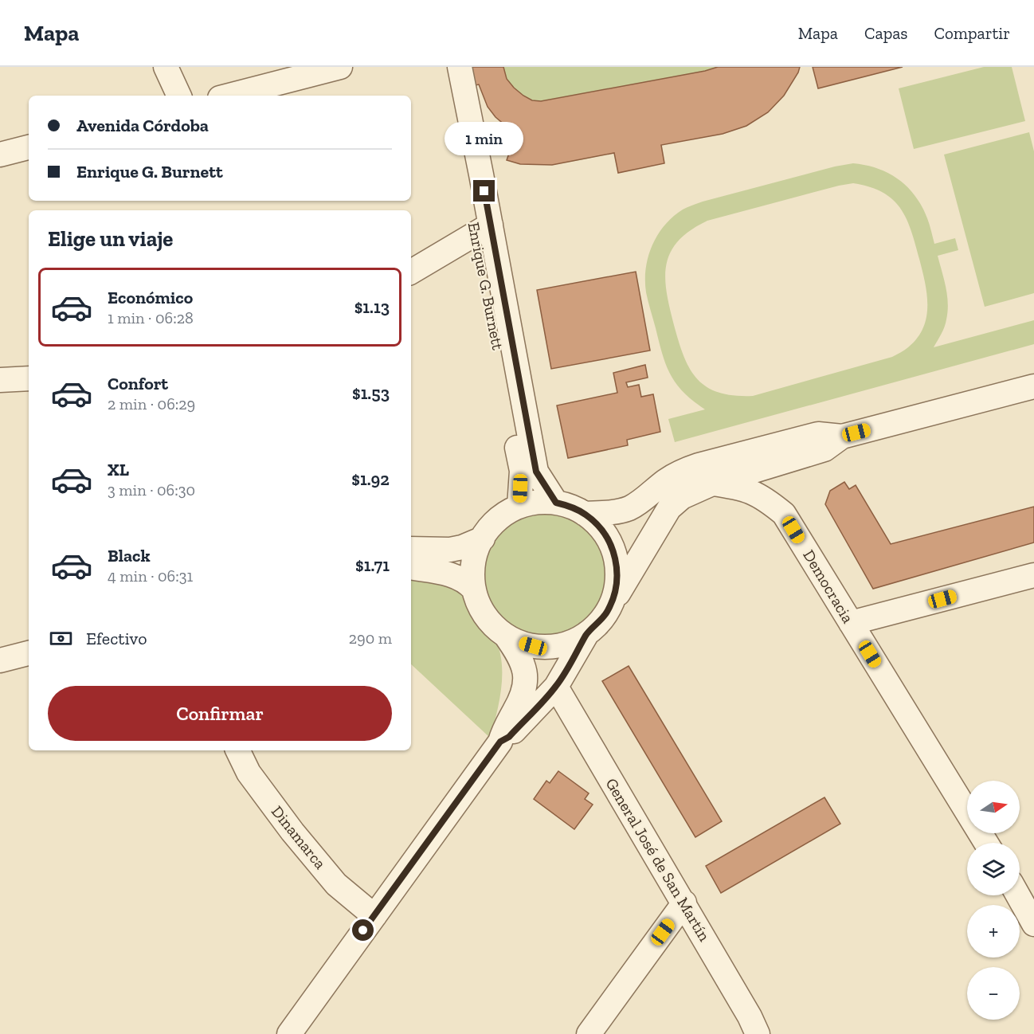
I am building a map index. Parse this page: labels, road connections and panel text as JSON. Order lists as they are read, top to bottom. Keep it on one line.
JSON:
{"streets":{"street":["Enrique G. Burnett","Democracia","Dinamarca","General José de San Martín"]},"north":"right","page":{"header":"Mapa","nav":["Mapa","Capas","Compartir"],"banner":["Avenida Córdoba","Enrique G. Burnett"],"bubble":"1 min","heading":"Elige un viaje","list":[{"name":"Económico","note":"1 min · 06:28","value":"$1.13"},{"name":"Confort","note":"2 min · 06:29","value":"$1.53"},{"name":"XL","note":"3 min · 06:30","value":"$1.92"},{"name":"Black","note":"4 min · 06:31","value":"$1.71"}],"pay":["Efectivo","290 m"],"buttons":"Confirmar","map_buttons":["+","−"]}}
